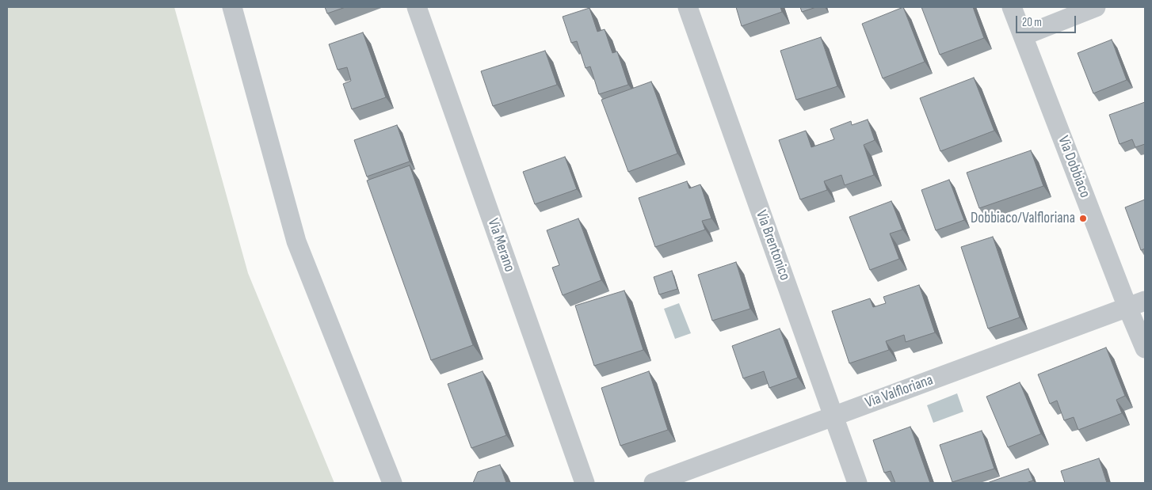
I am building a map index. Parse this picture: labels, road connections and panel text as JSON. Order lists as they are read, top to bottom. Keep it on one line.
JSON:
{"streets":{"street":["Via Dobbiaco","Via Merano","Via Brentonico","Via Valfloriana"]},"crossings":[["Via Dobbiaco","Via Valfloriana"],["Via Brentonico","Via Valfloriana"]],"places":["Dobbiaco/Valfloriana"],"scale_bar":"20 m"}
